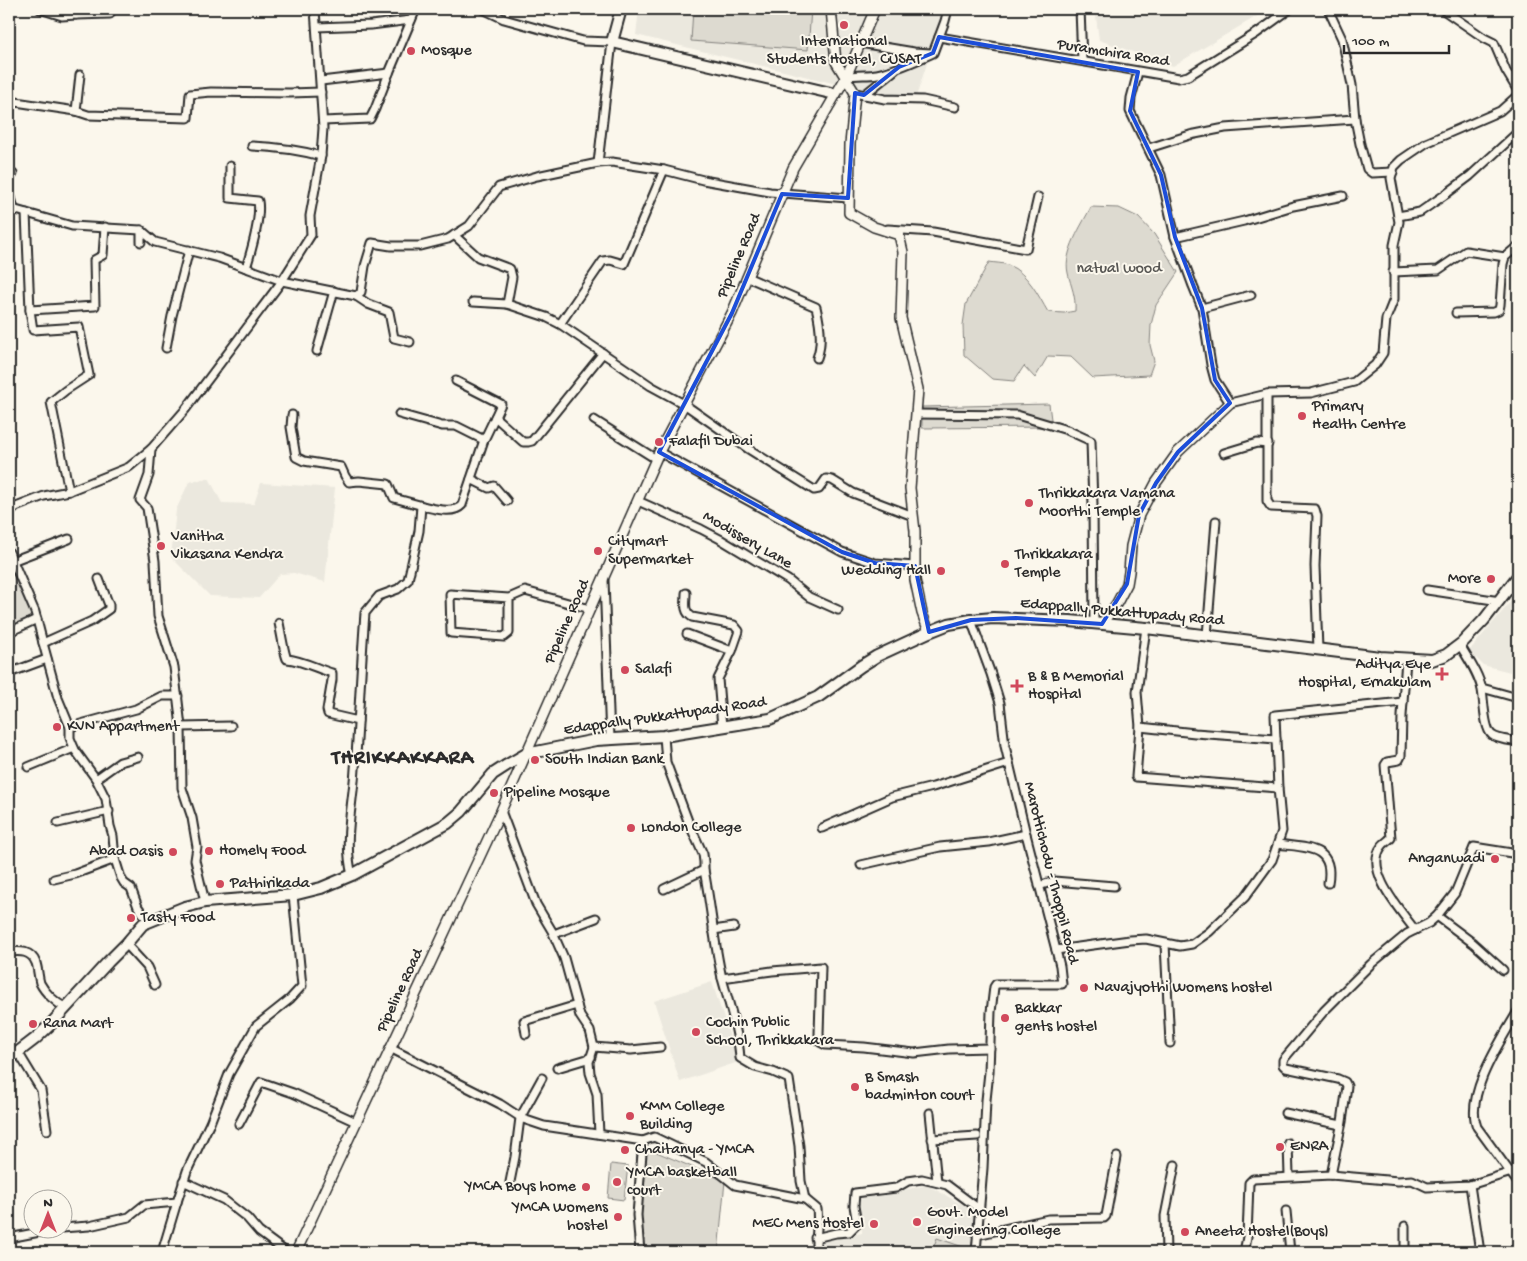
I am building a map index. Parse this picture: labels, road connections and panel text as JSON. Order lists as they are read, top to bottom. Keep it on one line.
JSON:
{"streets":{"main road":["Edappally Pukkattupady Road"],"street":["Puramchira Road","Pipeline Road","Modissery Lane","Marottichodu - Thoppil Road"]},"crossings":[["Pipeline Road","Modissery Lane"],["Pipeline Road","Edappally Pukkattupady Road"],["Edappally Pukkattupady Road","Marottichodu - Thoppil Road"]],"districts":["THRIKKAKKARA"],"parks":["natual wood"],"places":{"other":["International Students Hostel, CUSAT","Mosque","Primary Health Centre","Falafil Dubai","Thrikkakara Vamana Moorthi Temple","Vanitha Vikasana Kendra","Citymart Supermarket","Thrikkakara Temple","Wedding Hall","More","Salafi","KVN Appartment","South Indian Bank","Pipeline Mosque","London College","Homely Food","Abad Oasis","Anganwadi","Pathirikada","Tasty Food","Navajyothi Womens hostel","Bakkar gents hostel","Rana Mart","Cochin Public School, Thrikkakara","B Smash badminton court","KMM College Building","ENRA","Chaitanya - YMCA","YMCA basketball court","YMCA Boys home","YMCA Womens hostel","Govt. Model Engineering College","MEC Mens Hostel","Aneeta Hostel(Boys)"],"health":["Aditya Eye Hospital, Ernakulam","B & B Memorial Hospital"]},"scale_bar":"100 m","north":"top"}
